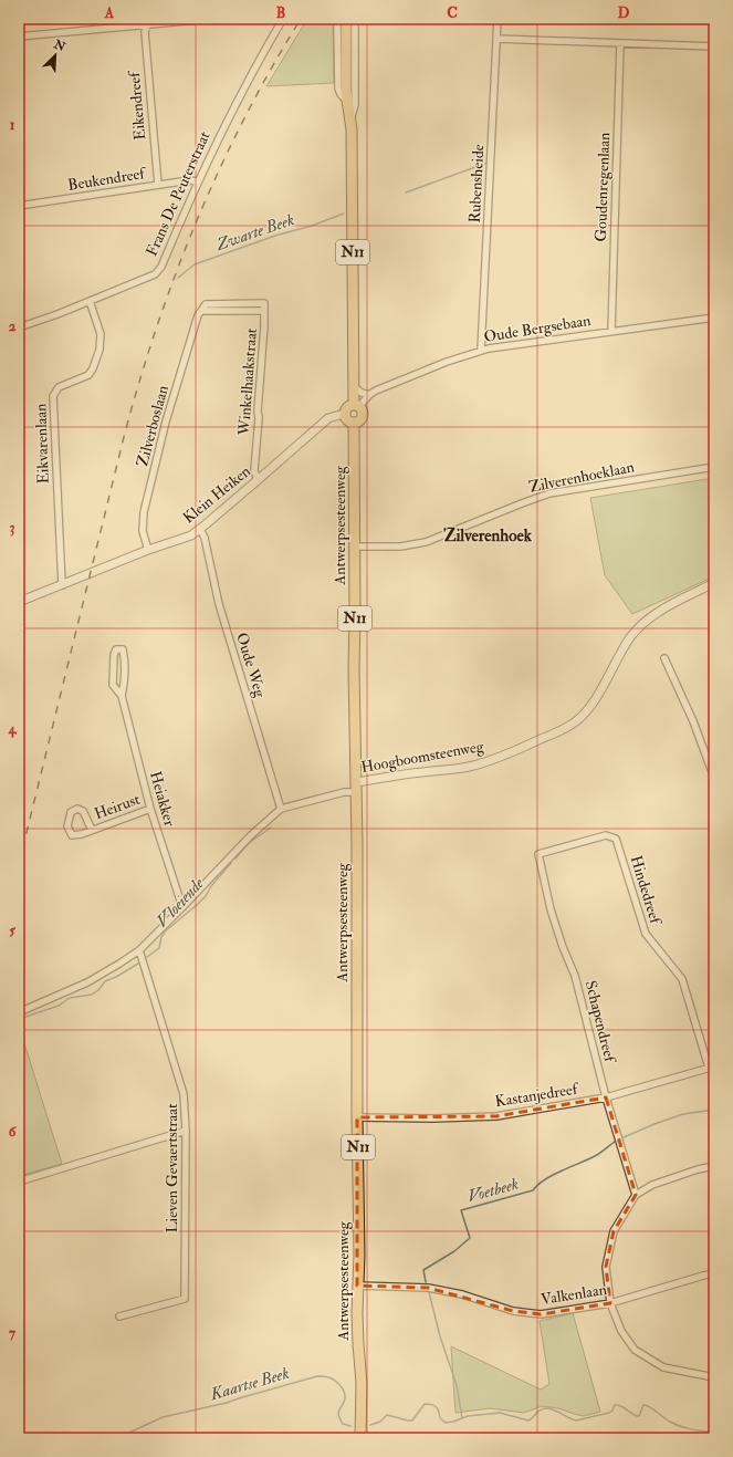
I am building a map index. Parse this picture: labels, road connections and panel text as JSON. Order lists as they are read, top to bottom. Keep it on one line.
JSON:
{"streets":{"main road":["N11","Antwerpsesteenweg"],"street":["Eikendreef","Beukendreef","Rubensheide","Goudenregenlaan","Frans De Peuterstraat","Oude Bergsebaan","Winkelhaakstraat","Zilverboslaan","Eikvarenlaan","Zilverenhoeklaan","Klein Heiken","Oude Weg","Hoogboomsteenweg","Heiakker","Heirust","Hindedreef","Schapendreef","Kastanjedreef","Lieven Gevaertstraat","Valkenlaan"]},"crossings":[["Eikendreef","Beukendreef"],["Beukendreef","Frans De Peuterstraat"],["Rubensheide","Oude Bergsebaan"],["Goudenregenlaan","Oude Bergsebaan"],["Frans De Peuterstraat","Eikvarenlaan"],["N11","Oude Bergsebaan"],["N11","Klein Heiken"],["N11","Antwerpsesteenweg"],["Oude Bergsebaan","Klein Heiken"],["Oude Bergsebaan","Antwerpsesteenweg"],["Winkelhaakstraat","Zilverboslaan"],["Winkelhaakstraat","Klein Heiken"],["Zilverboslaan","Klein Heiken"],["Eikvarenlaan","Klein Heiken"],["Zilverenhoeklaan","Antwerpsesteenweg"],["Klein Heiken","Antwerpsesteenweg"],["Klein Heiken","Oude Weg"],["Antwerpsesteenweg","Hoogboomsteenweg"],["Antwerpsesteenweg","Kastanjedreef"],["Antwerpsesteenweg","Valkenlaan"],["Heiakker","Heirust"],["Hindedreef","Schapendreef"],["Hindedreef","Kastanjedreef"],["Schapendreef","Kastanjedreef"]],"districts":["Zilverenhoek"],"water":["Zwarte Beek","Vloeiende","Voetbeek","Kaartse Beek"],"north":"top right","grid":{"columns":["A","B","C","D"],"rows":["1","2","3","4","5","6","7"]}}
